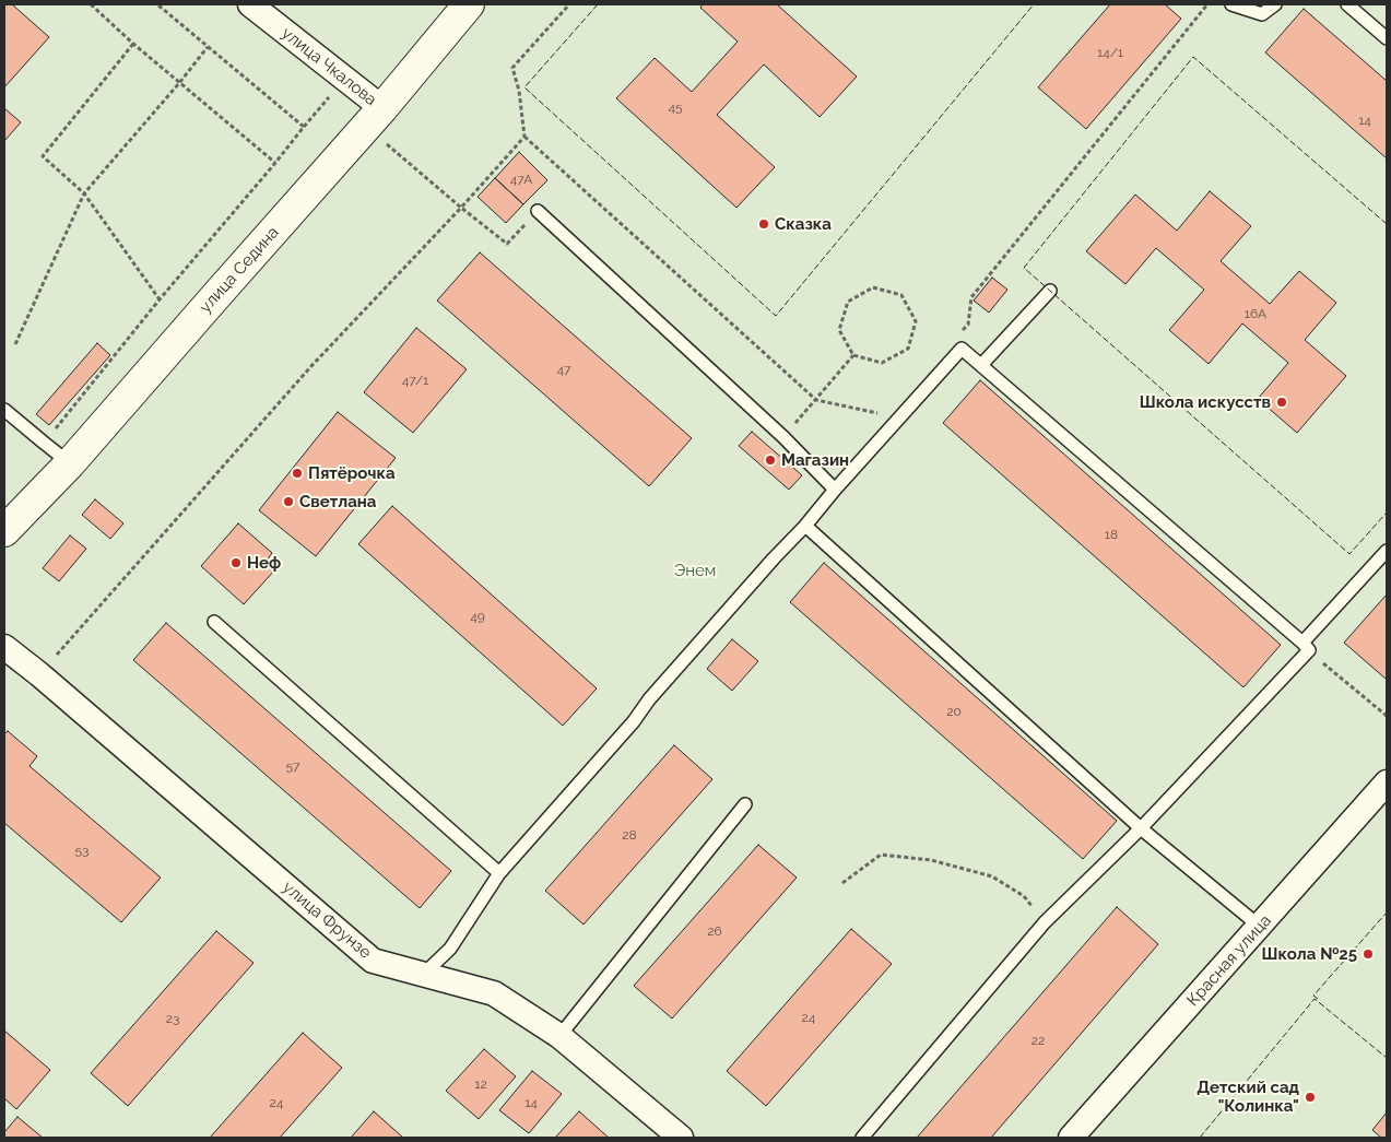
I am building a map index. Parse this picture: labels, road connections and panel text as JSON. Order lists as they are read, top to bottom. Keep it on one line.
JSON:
{"streets":{"street":["улица Чкалова","улица Седина","улица Фрунзе","Красная улица"]},"crossings":[["улица Чкалова","улица Седина"]],"parks":["Энем"],"places":["Сказка","Школа искусств","Магазин","Пятёрочка","Светлана","Неф","Школа №25","Детский сад \"Колинка\""],"house_numbers":["14/1","45","14","47А","16А","47","47/1","18","49","20","57","28","53","26","24","23","22","12","24","14"]}
